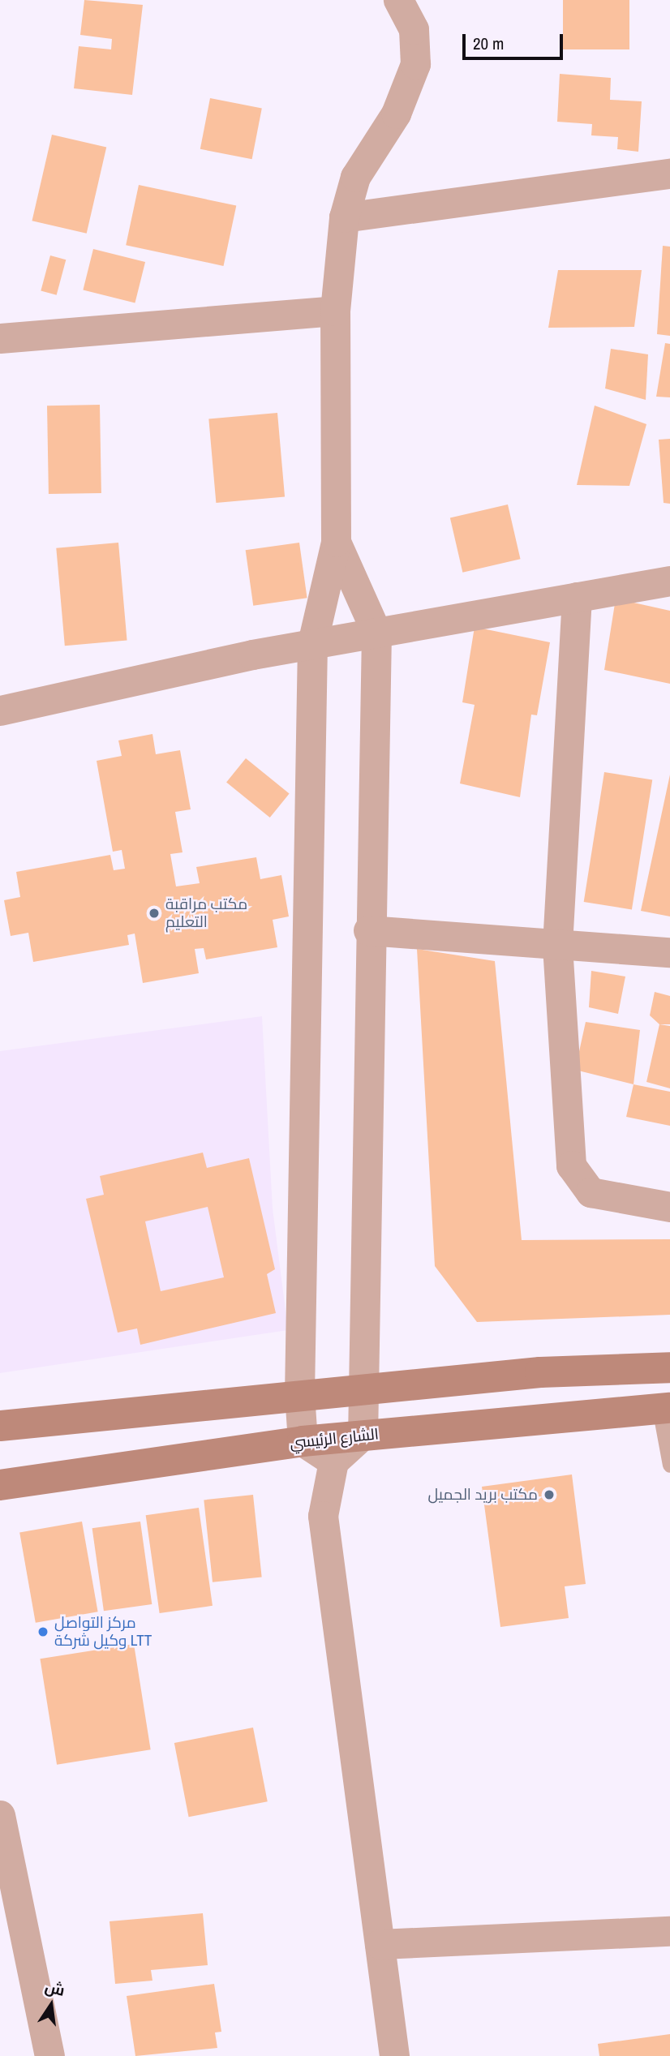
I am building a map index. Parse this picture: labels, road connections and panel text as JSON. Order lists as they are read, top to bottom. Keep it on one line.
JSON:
{"streets":{"street":["الشارع الرئيسي"]},"places":["مكتب مراقبة التعليم","مكتب بريد الجميل","مركز التواصل وكيل شركة LTT"],"scale_bar":"20 m","north":"top"}
